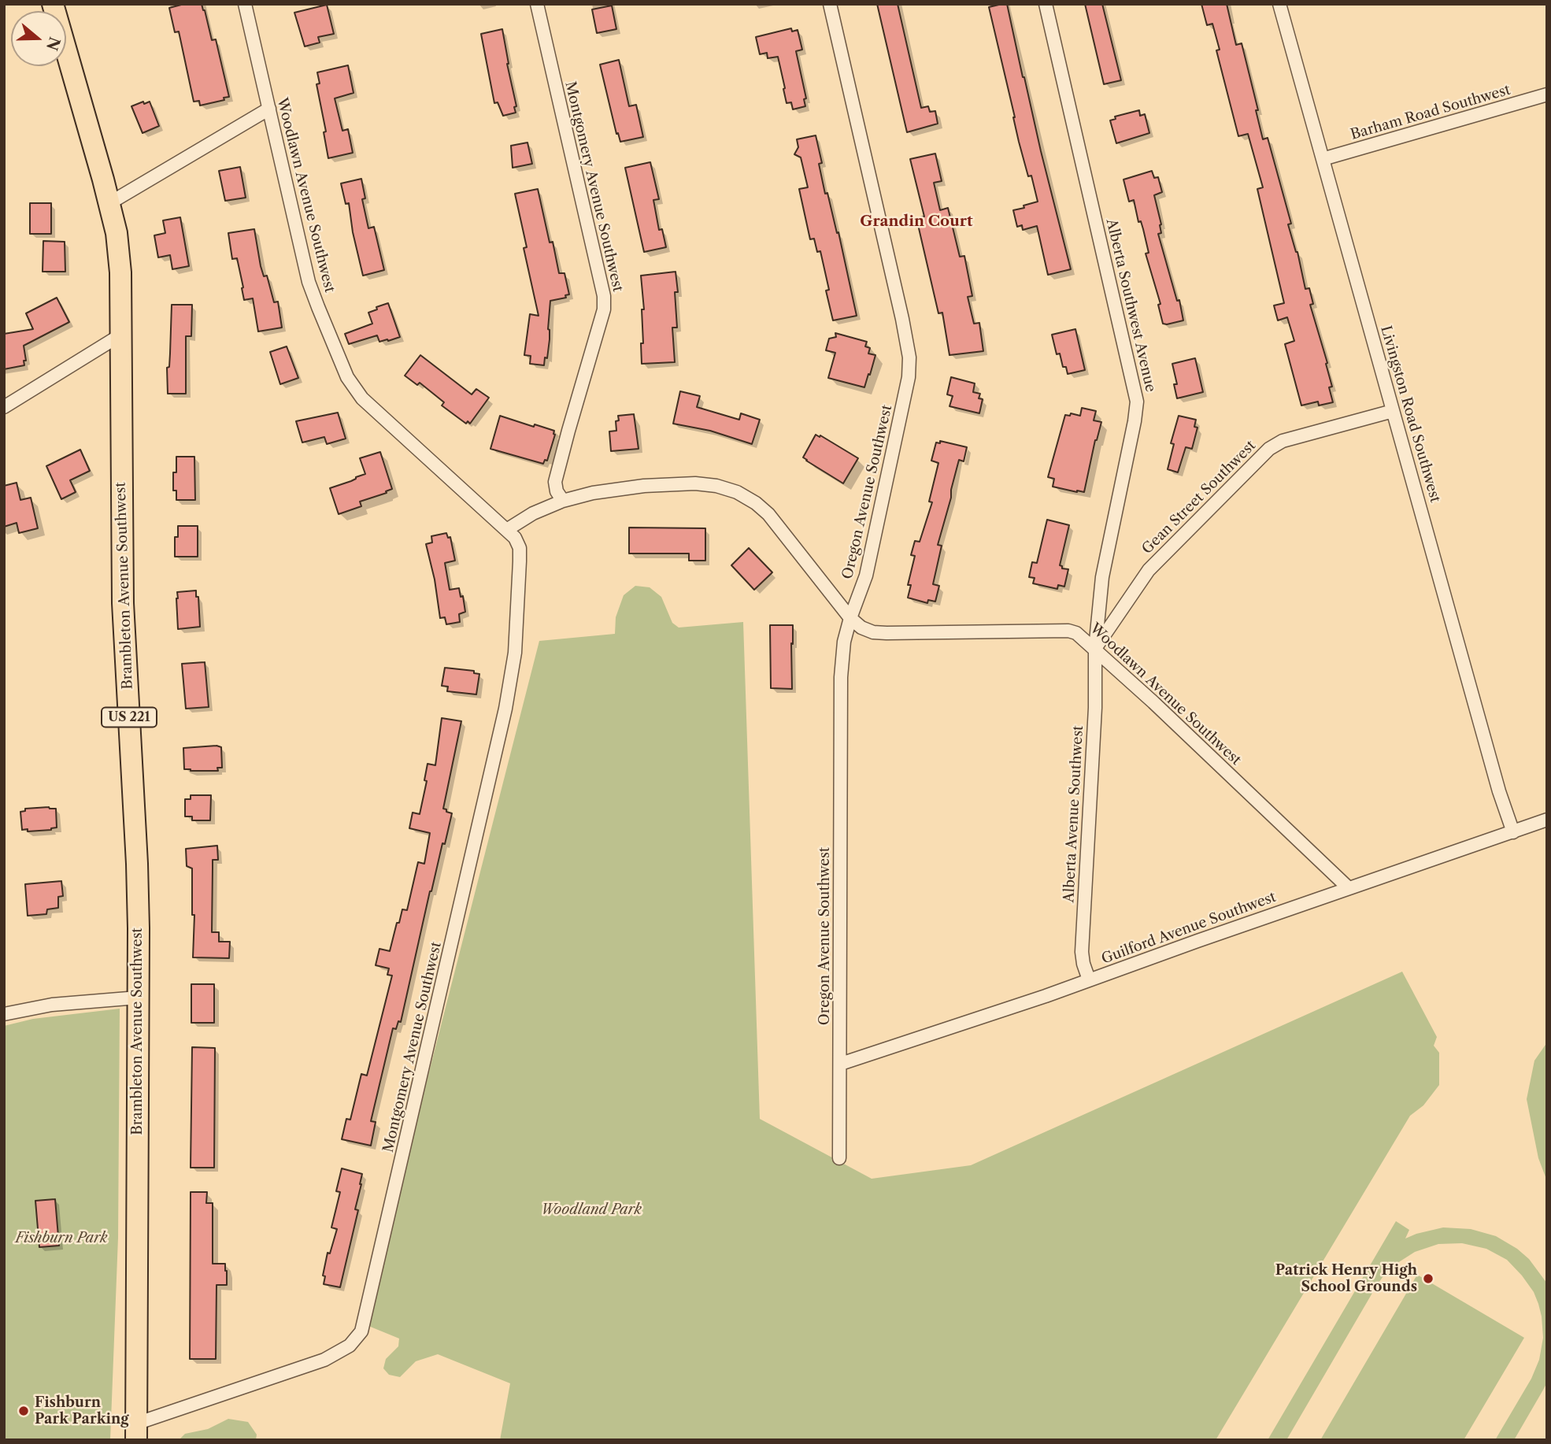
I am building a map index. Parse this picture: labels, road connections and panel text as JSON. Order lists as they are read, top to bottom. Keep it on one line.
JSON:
{"streets":{"main road":["Brambleton Avenue Southwest","US 221"],"street":["Barham Road Southwest","Montgomery Avenue Southwest","Woodlawn Avenue Southwest","Alberta Southwest Avenue","Livingston Road Southwest","Oregon Avenue Southwest","Gean Street Southwest","Alberta Avenue Southwest","Guilford Avenue Southwest"]},"crossings":[["Barham Road Southwest","Livingston Road Southwest"],["Montgomery Avenue Southwest","Woodlawn Avenue Southwest"],["Montgomery Avenue Southwest","Brambleton Avenue Southwest"],["Woodlawn Avenue Southwest","Alberta Southwest Avenue"],["Woodlawn Avenue Southwest","Oregon Avenue Southwest"],["Woodlawn Avenue Southwest","Gean Street Southwest"],["Woodlawn Avenue Southwest","Alberta Avenue Southwest"],["Woodlawn Avenue Southwest","Guilford Avenue Southwest"],["Alberta Southwest Avenue","Gean Street Southwest"],["Alberta Southwest Avenue","Alberta Avenue Southwest"],["Livingston Road Southwest","Gean Street Southwest"],["Livingston Road Southwest","Guilford Avenue Southwest"],["Oregon Avenue Southwest","Guilford Avenue Southwest"],["Gean Street Southwest","Alberta Avenue Southwest"],["Alberta Avenue Southwest","Guilford Avenue Southwest"]],"districts":["Grandin Court"],"parks":["Woodland Park","Fishburn Park"],"places":["Patrick Henry High School Grounds","Fishburn Park Parking"],"north":"right"}
